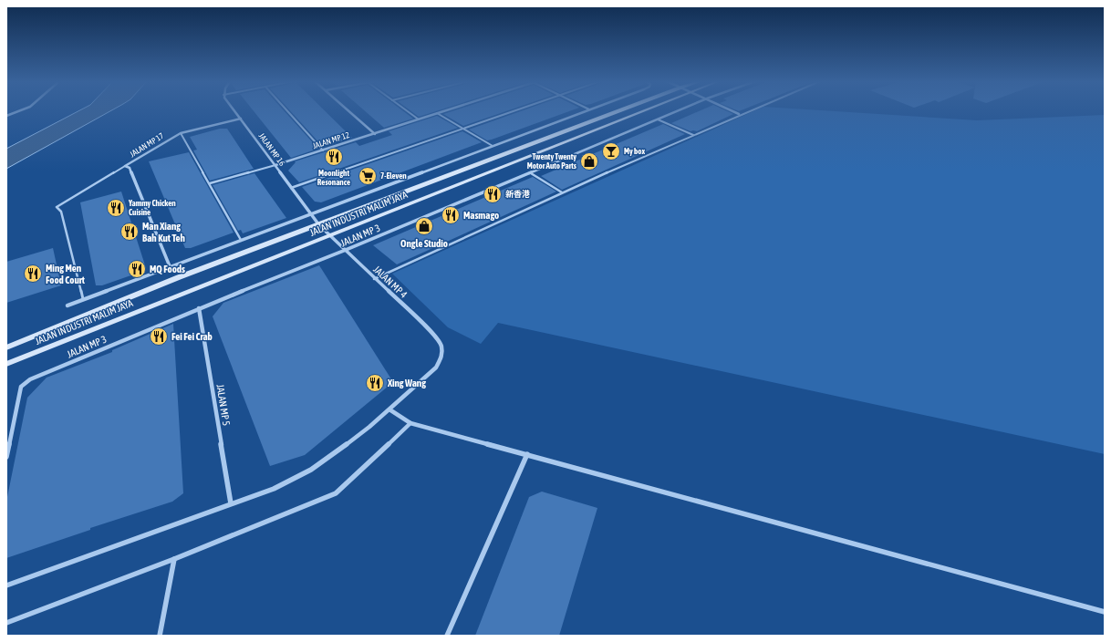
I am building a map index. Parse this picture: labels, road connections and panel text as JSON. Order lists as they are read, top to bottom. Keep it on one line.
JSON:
{"streets":{"main road":["JALAN INDUSTRI MALIM JAYA"],"street":["JALAN MP 12","JALAN MP 17","JALAN MP 16","JALAN MP 3","JALAN MP 4","JALAN MP 5"]},"crossings":[["JALAN MP 12","JALAN MP 16"],["JALAN MP 17","JALAN MP 16"],["JALAN MP 16","JALAN INDUSTRI MALIM JAYA"],["JALAN MP 16","JALAN MP 4"],["JALAN INDUSTRI MALIM JAYA","JALAN MP 4"],["JALAN MP 3","JALAN MP 4"],["JALAN MP 3","JALAN MP 5"]],"places":{"bar":["My box"],"restaurant":["Moonlight Resonance","新香港","Yammy Chicken Cuisine","Masmago","Man Xiang Bah Kut Teh","MQ Foods","Ming Men Food Court","Fei Fei Crab","Xing Wang"],"shop":["Twenty Twenty Motor Auto Parts","Ongle Studio"],"supermarket":["7-Eleven"]}}
